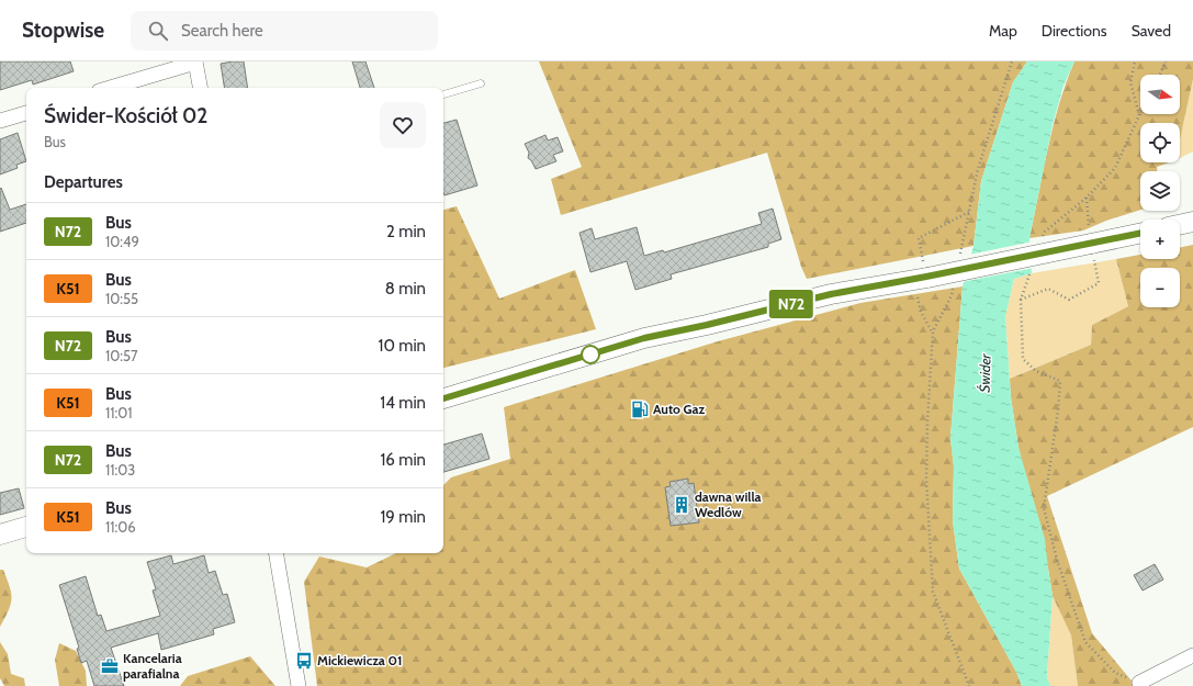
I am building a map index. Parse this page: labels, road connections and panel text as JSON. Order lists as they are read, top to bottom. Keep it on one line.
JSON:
{"water":["Świder"],"places":{"fuel station":["Auto Gaz"],"building":["dawna willa Wedlów"],"bus stop":["Mickiewicza 01"],"office":["Kancelaria parafialna"]},"lines":["bus line N72"],"north":"right","page":{"header":"Stopwise","search":"Search here","nav":["Map","Directions","Saved"],"on_map":"N72","map_buttons":["+","−"],"heading":[["Świder-Kościół 02","Bus"],"Departures"],"list":[{"mark":"N72","name":"Bus","note":"10:49","value":"2 min"},{"mark":"K51","name":"Bus","note":"10:55","value":"8 min"},{"mark":"N72","name":"Bus","note":"10:57","value":"10 min"},{"mark":"K51","name":"Bus","note":"11:01","value":"14 min"},{"mark":"N72","name":"Bus","note":"11:03","value":"16 min"},{"mark":"K51","name":"Bus","note":"11:06","value":"19 min"}]}}
